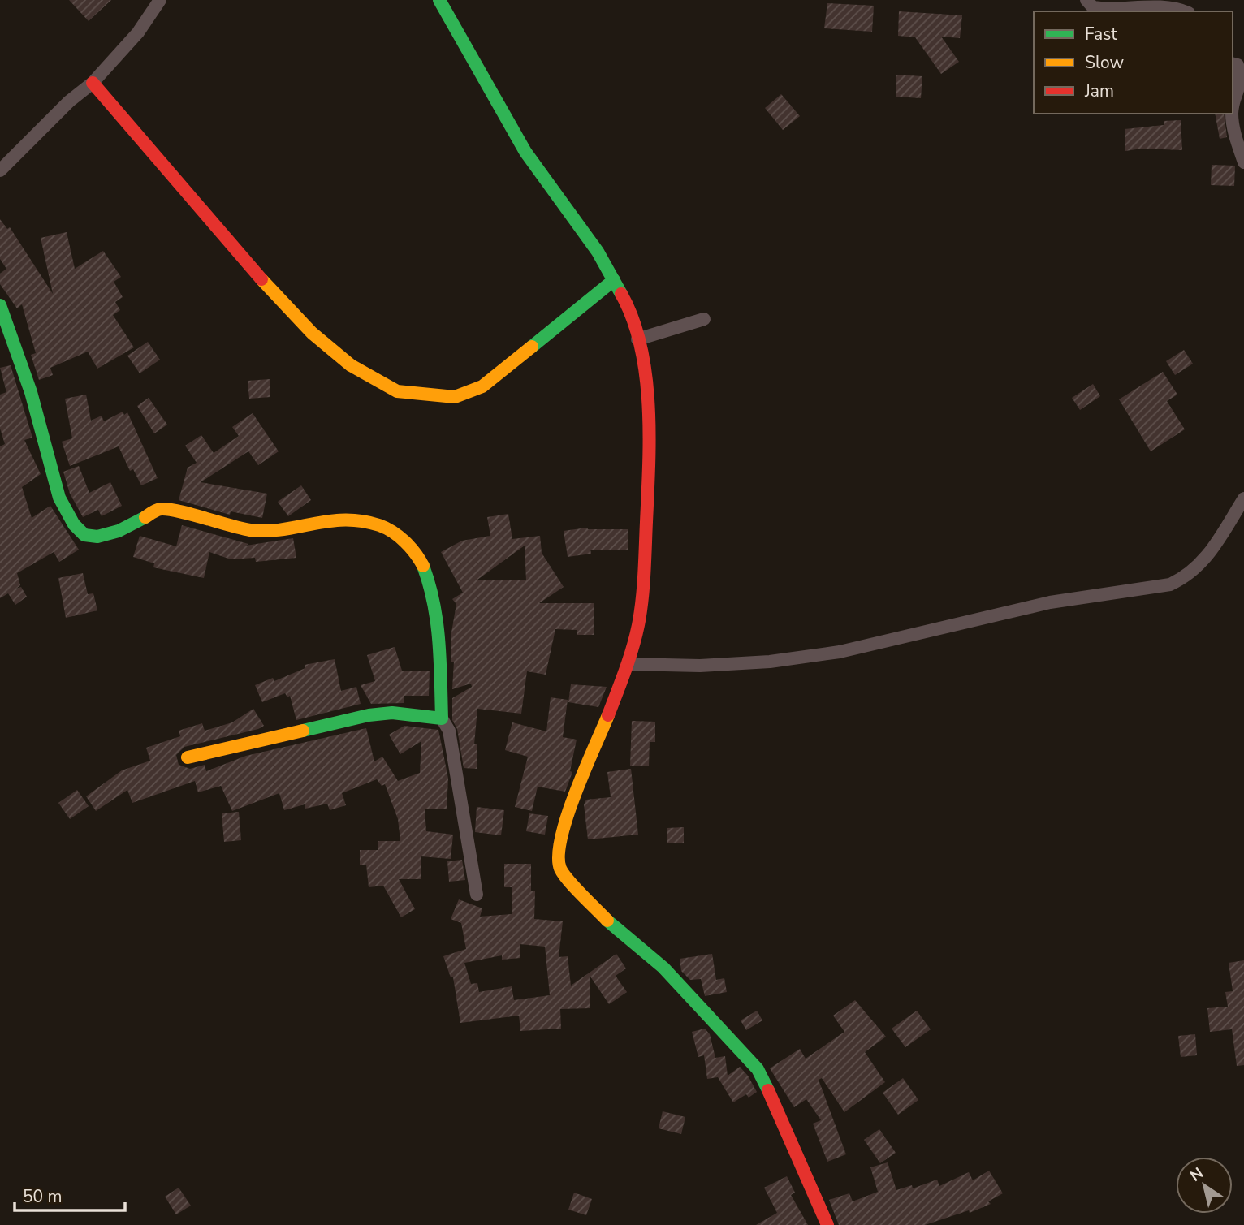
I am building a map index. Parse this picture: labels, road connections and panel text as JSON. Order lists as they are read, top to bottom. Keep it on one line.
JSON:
{"legend":["Fast","Slow","Jam"],"scale_bar":"50 m","north":"top left"}
